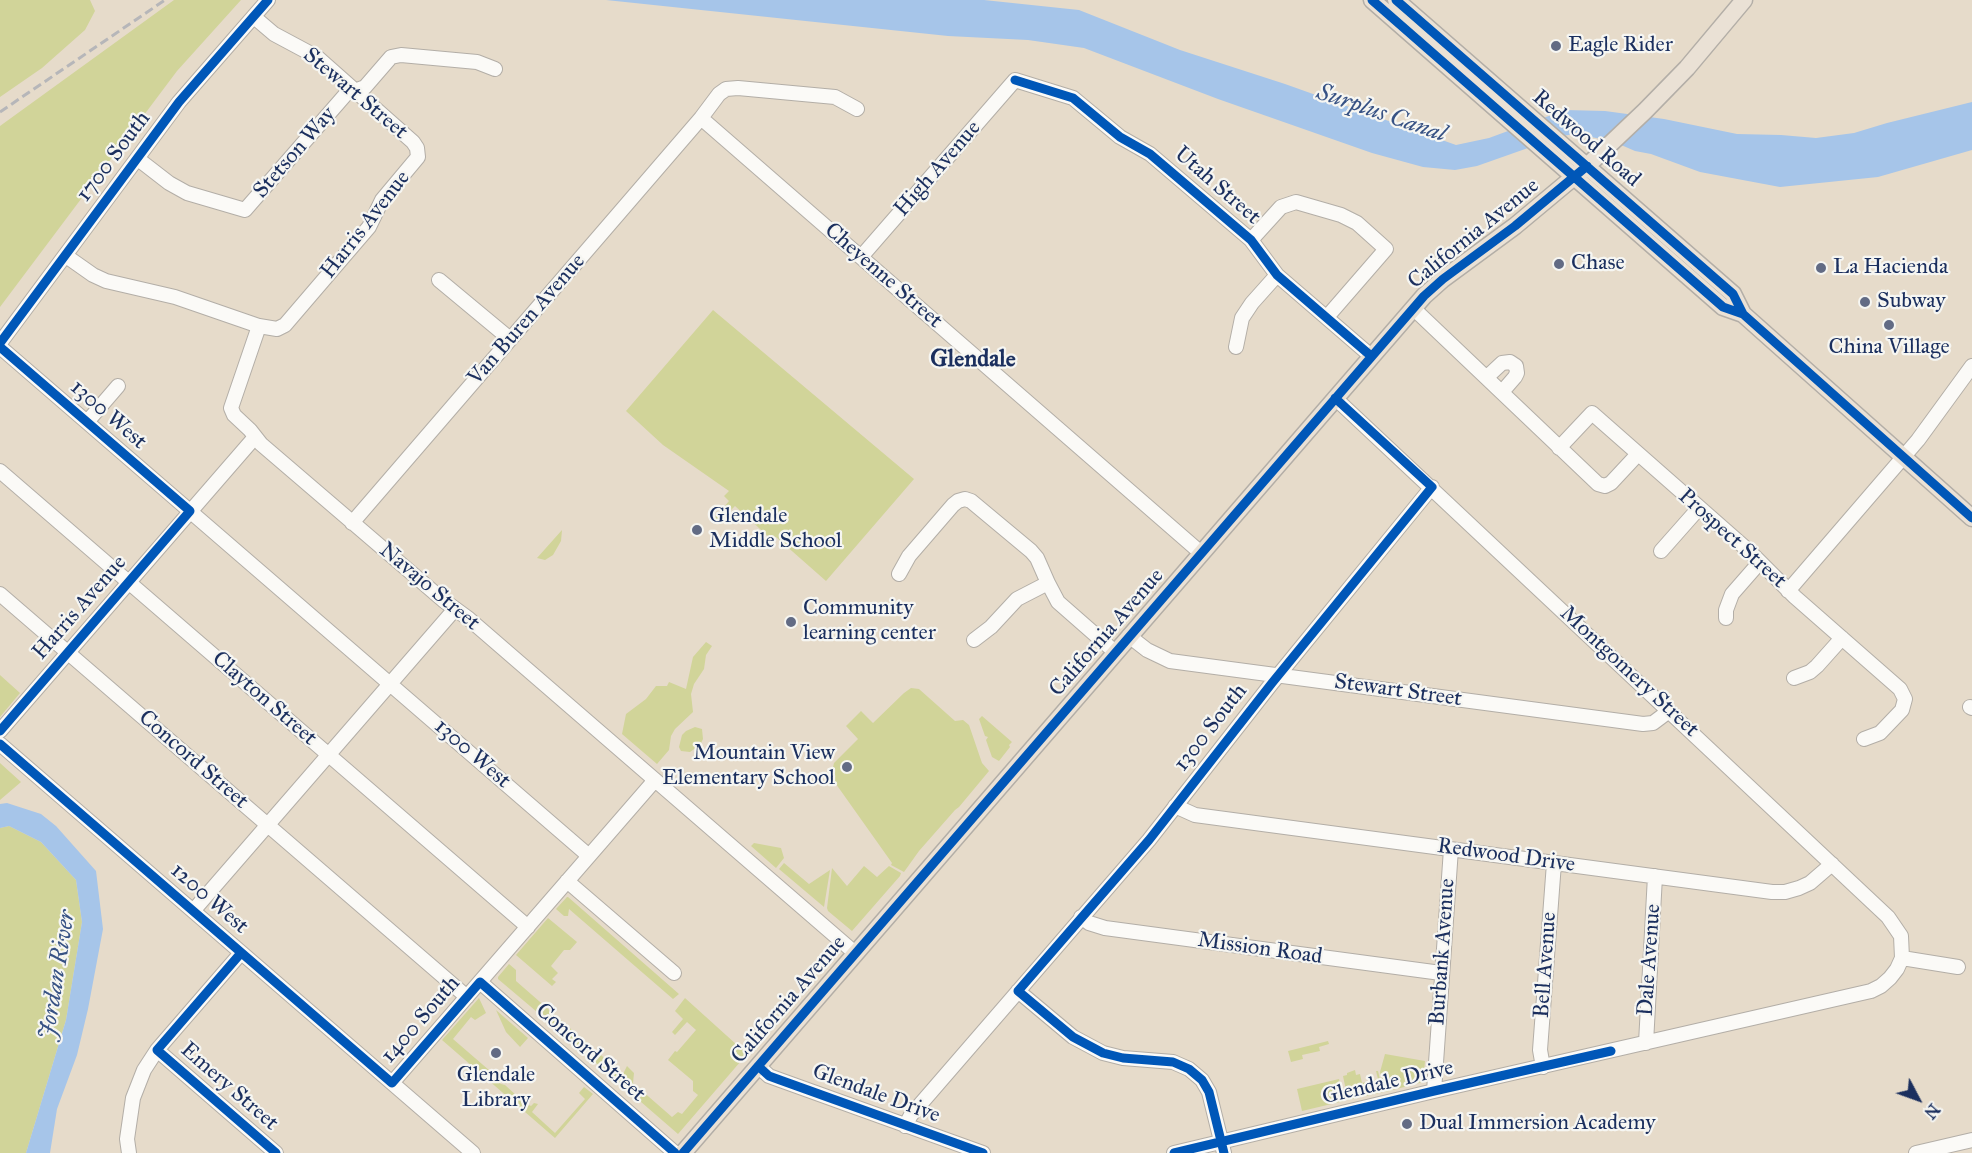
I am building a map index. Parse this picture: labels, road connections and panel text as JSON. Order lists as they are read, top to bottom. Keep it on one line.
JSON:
{"streets":{"main road":["Redwood Road","California Avenue"],"street":["Stewart Street","Stetson Way","1700 South","High Avenue","Utah Street","Harris Avenue","Cheyenne Street","Van Buren Avenue","1300 West","Prospect Street","Navajo Street","Montgomery Street","Clayton Street","1300 South","Concord Street","Redwood Drive","1200 West","Mission Road","Burbank Avenue","Dale Avenue","Bell Avenue","1400 South","Glendale Drive","Emery Street"]},"crossings":[["Stewart Street","Stetson Way"],["Stewart Street","1700 South"],["Stewart Street","Harris Avenue"],["Stewart Street","California Avenue"],["Stewart Street","Montgomery Street"],["Stewart Street","1300 South"],["Redwood Road","California Avenue"],["Stetson Way","1700 South"],["1700 South","1300 West"],["High Avenue","Utah Street"],["High Avenue","Cheyenne Street"],["Utah Street","California Avenue"],["Harris Avenue","1300 West"],["Harris Avenue","Navajo Street"],["Harris Avenue","Clayton Street"],["Harris Avenue","Concord Street"],["California Avenue","Cheyenne Street"],["California Avenue","Navajo Street"],["California Avenue","Montgomery Street"],["California Avenue","Glendale Drive"],["Cheyenne Street","Van Buren Avenue"],["Van Buren Avenue","Navajo Street"],["1300 West","1400 South"],["Navajo Street","1400 South"],["Montgomery Street","1300 South"],["Montgomery Street","Redwood Drive"],["Montgomery Street","Glendale Drive"],["Clayton Street","1400 South"],["1300 South","Redwood Drive"],["1300 South","Mission Road"],["1300 South","Glendale Drive"],["Concord Street","1400 South"],["Redwood Drive","Burbank Avenue"],["Redwood Drive","Dale Avenue"],["Redwood Drive","Bell Avenue"],["1200 West","1400 South"],["Mission Road","Burbank Avenue"],["Burbank Avenue","Glendale Drive"],["Dale Avenue","Glendale Drive"],["Bell Avenue","Glendale Drive"]],"districts":["Glendale"],"water":["Surplus Canal","Jordan River"],"places":["Eagle Rider","Chase","La Hacienda","Subway","China Village","Glendale Middle School","Community learning center","Mountain View Elementary School","Glendale Library","Dual Immersion Academy"],"north":"bottom right"}
